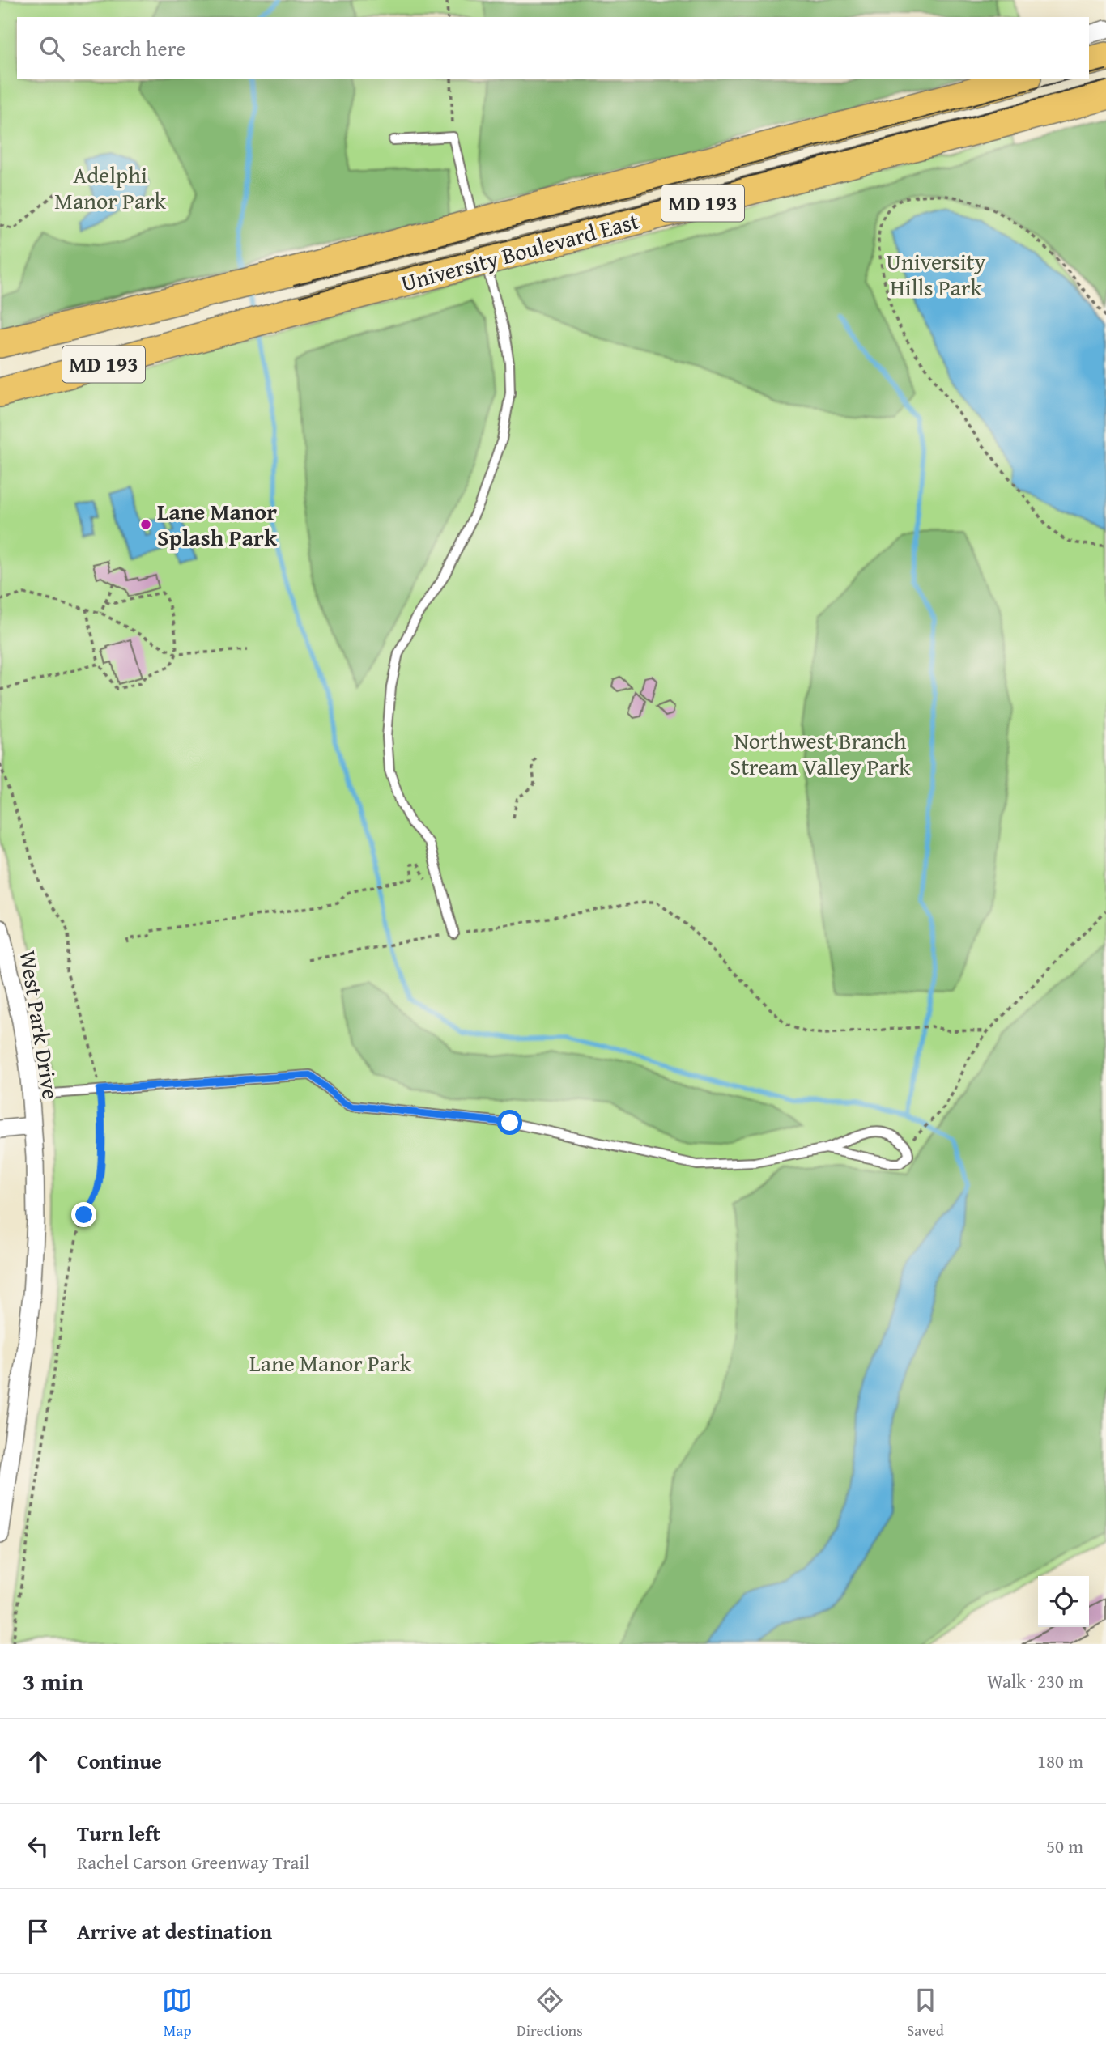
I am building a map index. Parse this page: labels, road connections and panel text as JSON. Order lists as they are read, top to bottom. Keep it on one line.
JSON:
{"streets":{"main road":["MD 193","University Boulevard East"],"street":["West Park Drive"]},"parks":["Adelphi Manor Park","University Hills Park","Northwest Branch Stream Valley Park","Lane Manor Park"],"places":["Lane Manor Splash Park"],"page":{"search":"Search here","heading":["3 min","Walk · 230 m"],"list":[["Continue","180 m"],["Turn left","Rachel Carson Greenway Trail","50 m"],"Arrive at destination"],"nav":["Map","Directions","Saved"]}}
